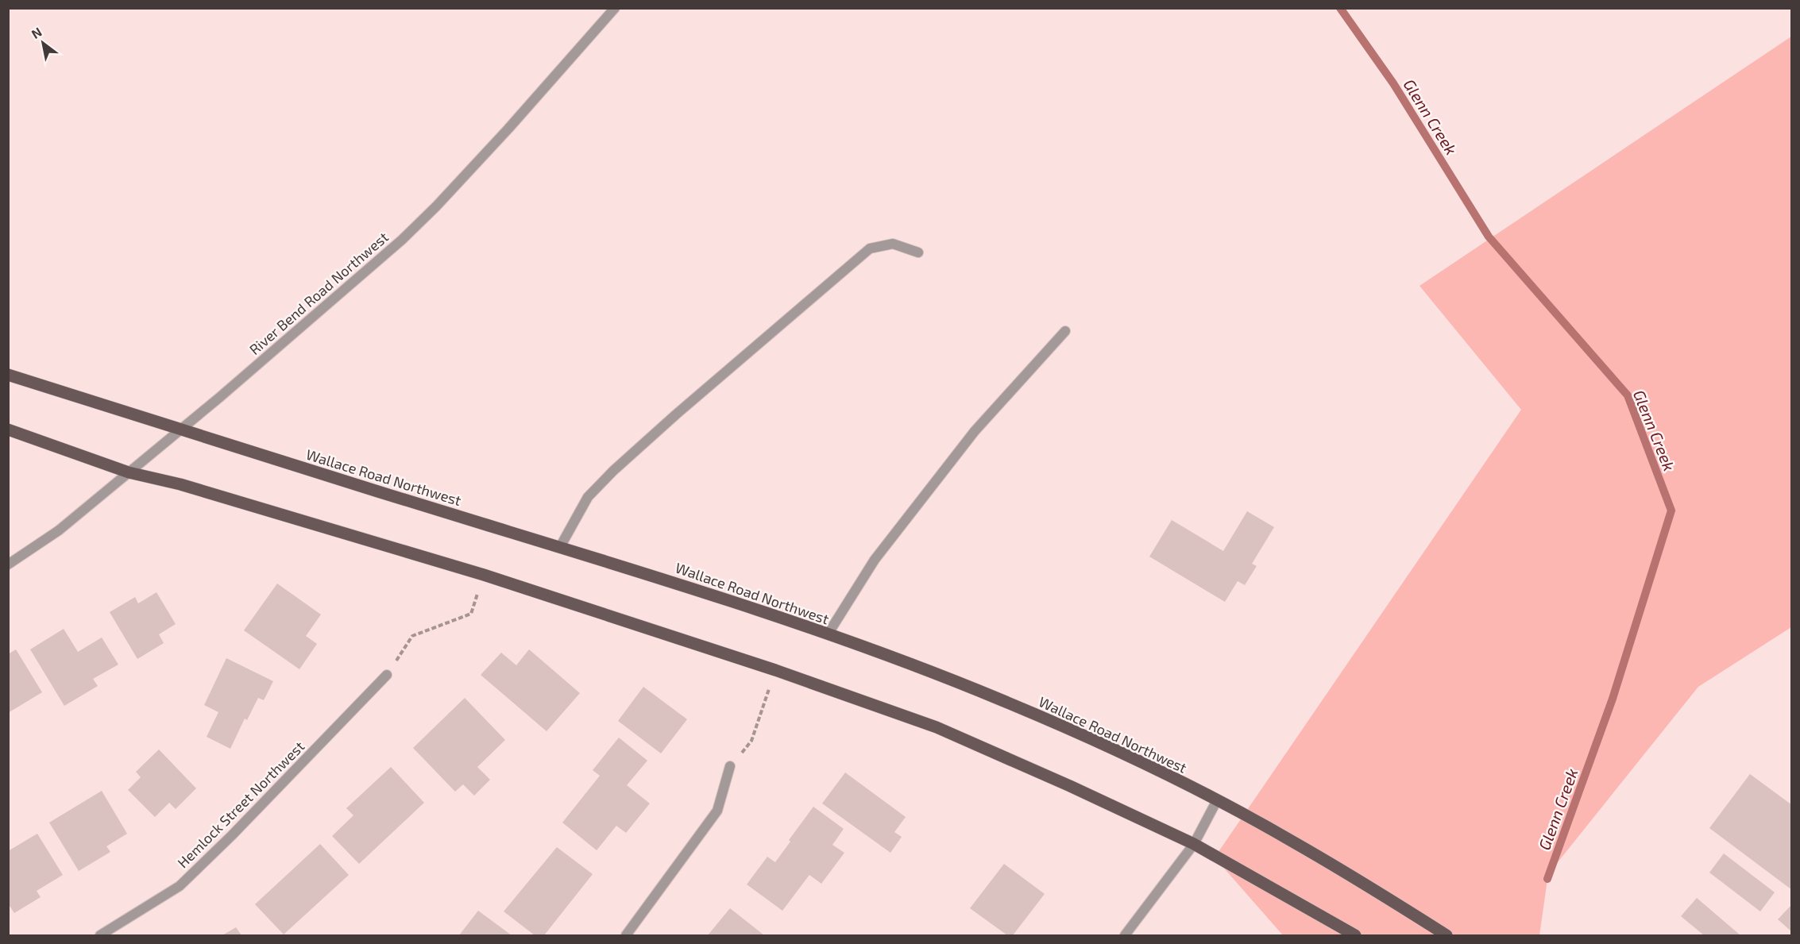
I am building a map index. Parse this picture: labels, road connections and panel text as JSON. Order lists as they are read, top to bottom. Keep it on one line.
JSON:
{"streets":{"main road":["Wallace Road Northwest"],"street":["River Bend Road Northwest","Hemlock Street Northwest"]},"crossings":[["River Bend Road Northwest","Wallace Road Northwest"]],"water":["Glenn Creek"],"north":"top left"}
